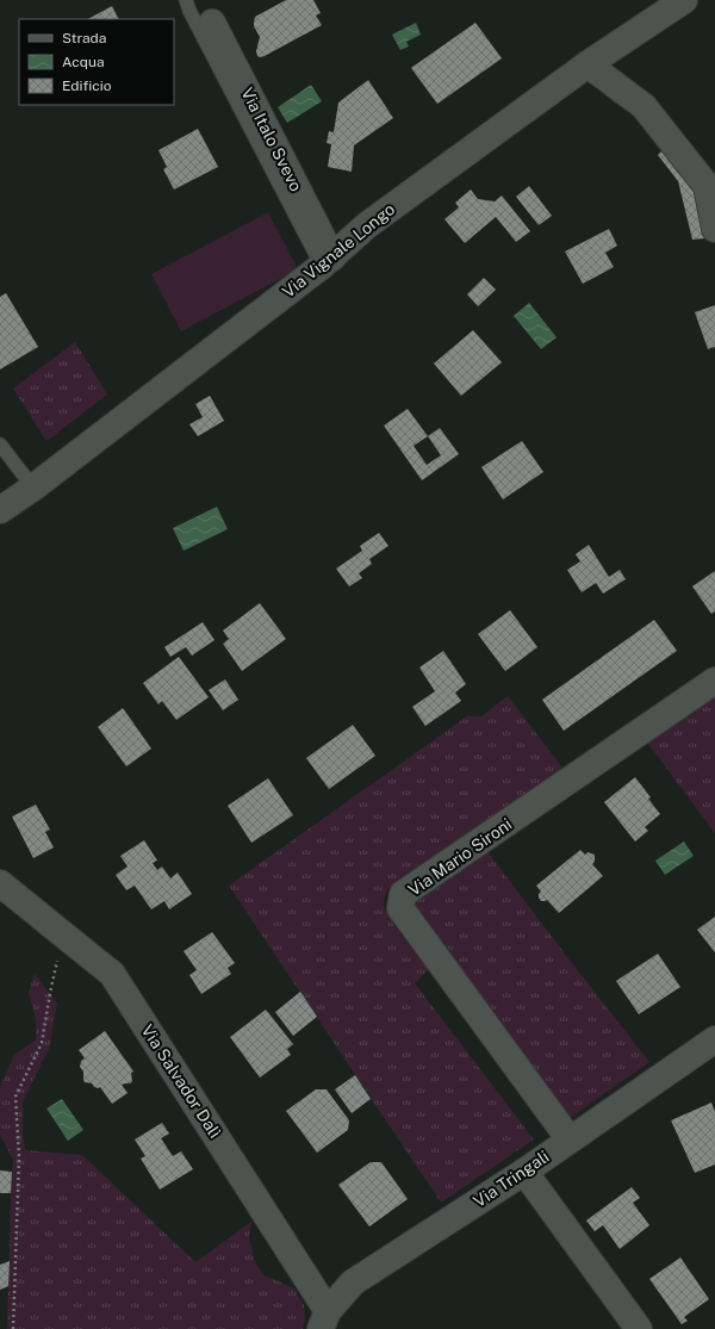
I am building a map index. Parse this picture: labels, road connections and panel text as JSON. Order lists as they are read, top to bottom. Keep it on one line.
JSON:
{"streets":{"street":["Via Italo Svevo","Via Vignale Longo","Via Mario Sironi","Via Salvador Dalì","Via Tringali"]},"crossings":[["Via Italo Svevo","Via Vignale Longo"],["Via Mario Sironi","Via Tringali"],["Via Salvador Dalì","Via Tringali"]],"legend":["Strada","Acqua","Edificio"]}
